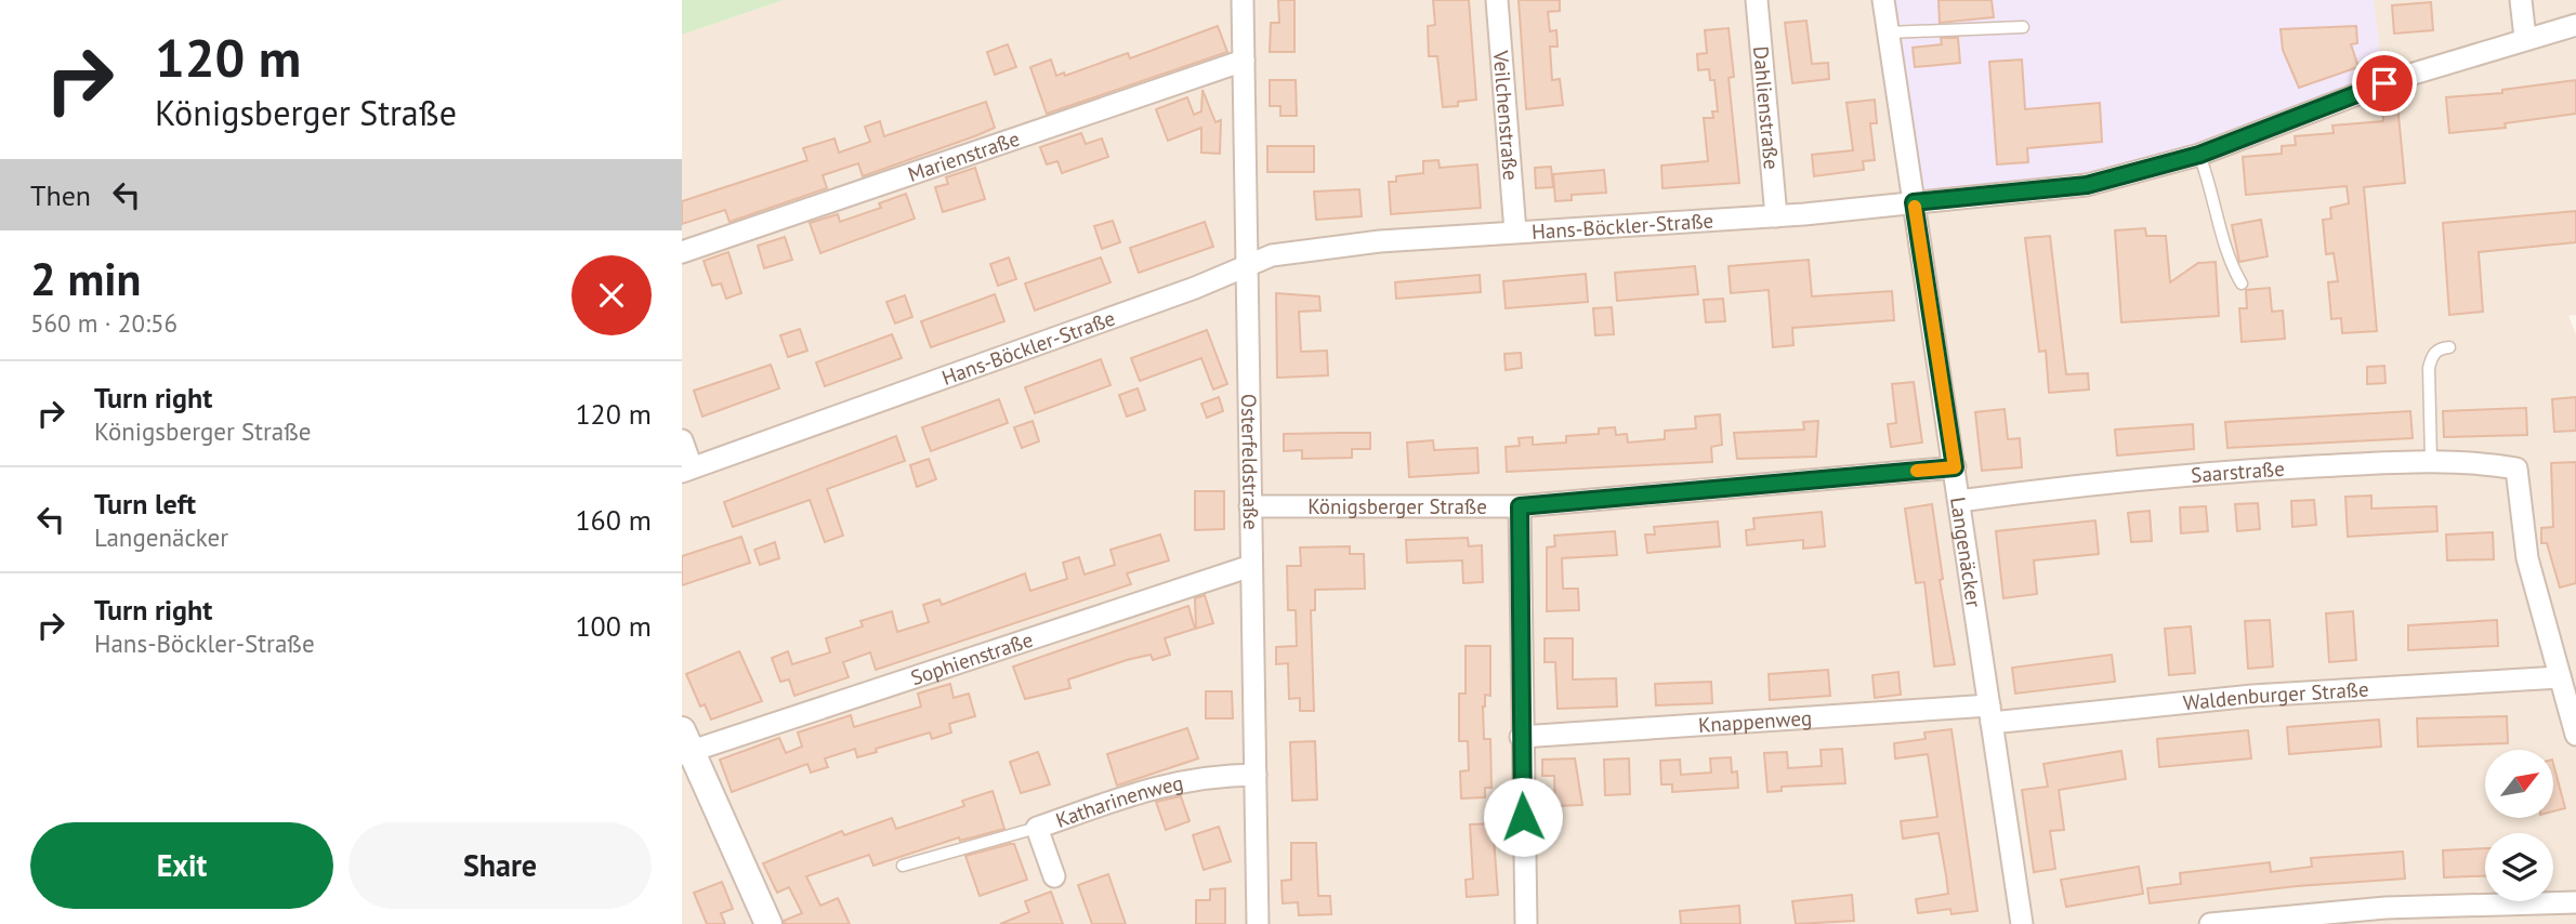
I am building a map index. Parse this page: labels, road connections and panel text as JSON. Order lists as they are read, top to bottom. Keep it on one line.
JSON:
{"streets":{"street":["Dahlienstraße","Veilchenstraße","Marienstraße","Hans-Böckler-Straße","Osterfeldstraße","Saarstraße","Königsberger Straße","Langenäcker","Sophienstraße","Waldenburger Straße","Knappenweg","Katharinenweg"]},"crossings":[["Dahlienstraße","Hans-Böckler-Straße"],["Veilchenstraße","Hans-Böckler-Straße"],["Marienstraße","Osterfeldstraße"],["Hans-Böckler-Straße","Osterfeldstraße"],["Hans-Böckler-Straße","Langenäcker"],["Osterfeldstraße","Königsberger Straße"],["Osterfeldstraße","Sophienstraße"],["Osterfeldstraße","Katharinenweg"],["Saarstraße","Langenäcker"],["Saarstraße","Waldenburger Straße"],["Königsberger Straße","Langenäcker"],["Langenäcker","Waldenburger Straße"],["Langenäcker","Knappenweg"],["Waldenburger Straße","Knappenweg"]],"north":"top right","page":{"turn":["120 m","Königsberger Straße"],"then":"Then","heading":["2 min","560 m · 20:56"],"list":[{"name":"Turn right","note":"Königsberger Straße","value":"120 m"},{"name":"Turn left","note":"Langenäcker","value":"160 m"},{"name":"Turn right","note":"Hans-Böckler-Straße","value":"100 m"}],"buttons":["Exit","Share"]}}
